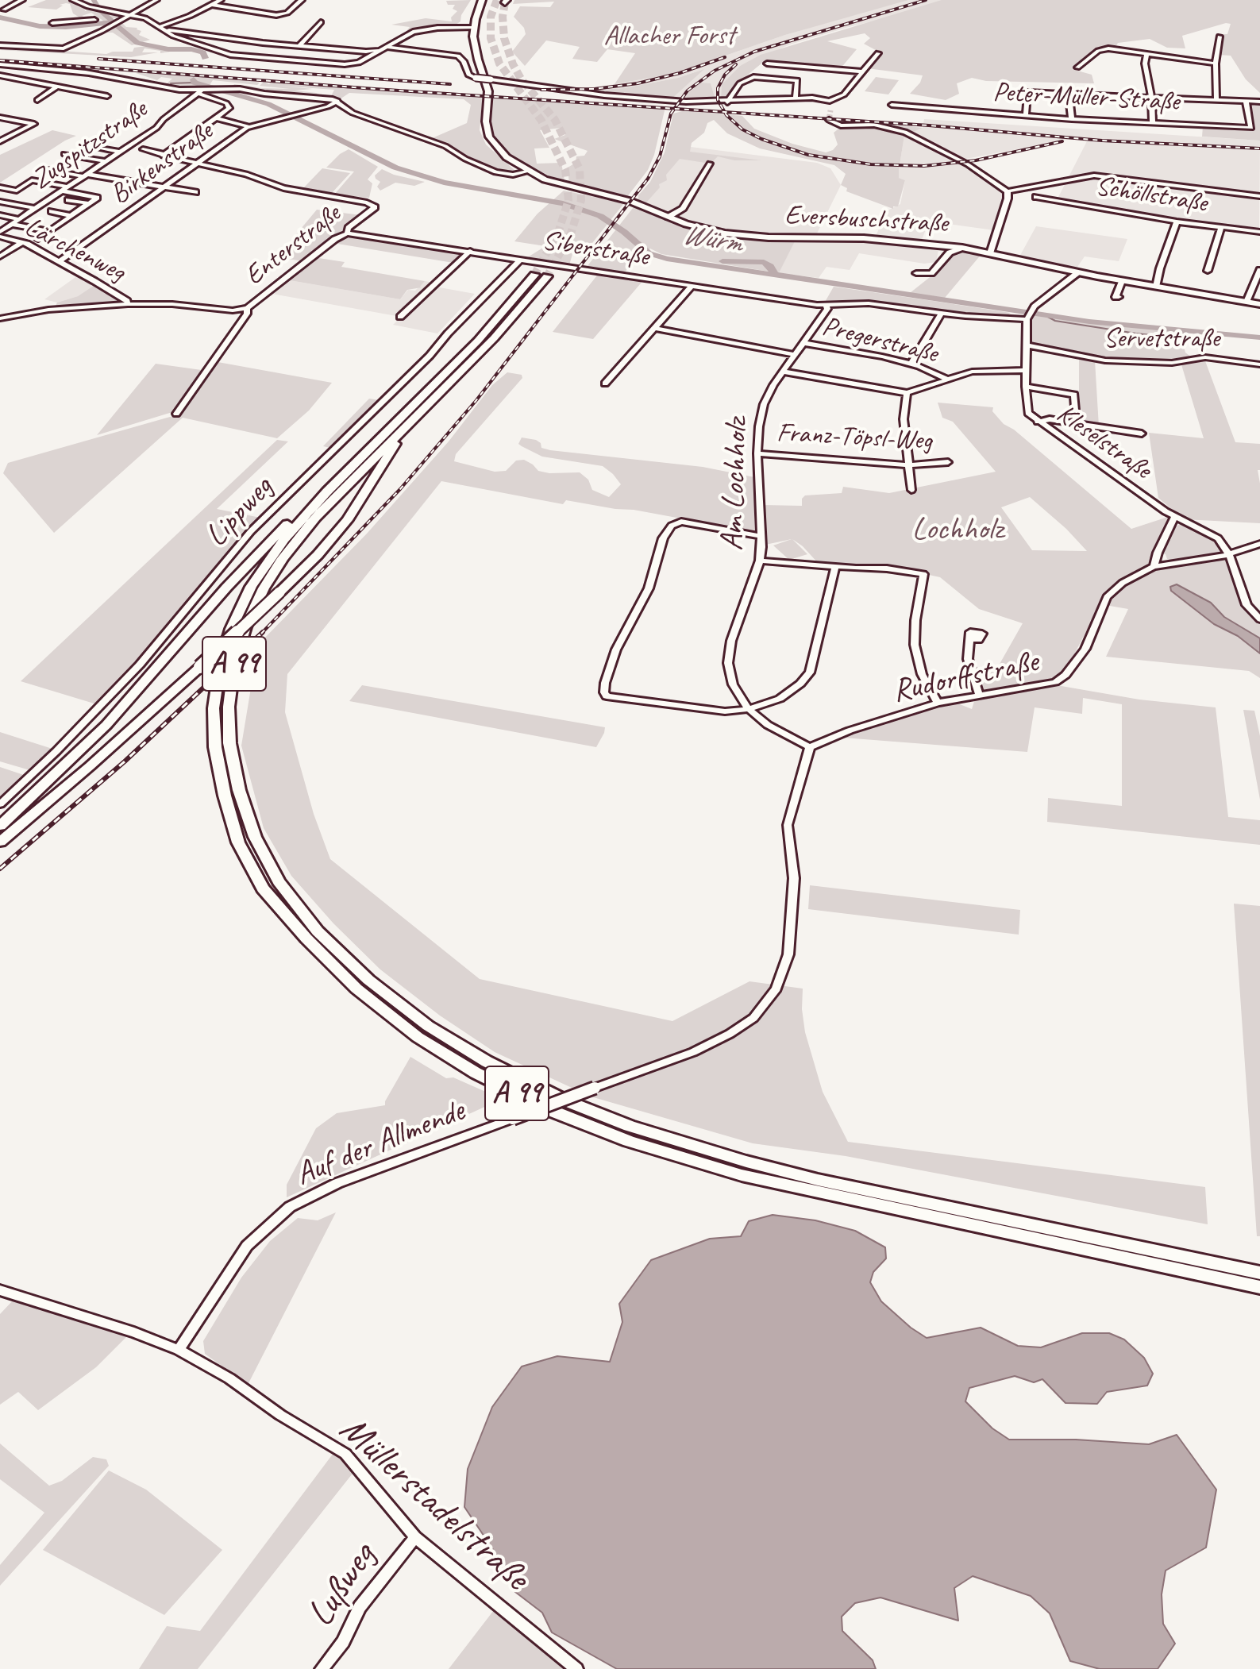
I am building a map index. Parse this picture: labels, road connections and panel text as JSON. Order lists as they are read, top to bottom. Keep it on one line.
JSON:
{"streets":{"highway":["A 99"],"main road":["Eversbuschstraße"],"street":["Peter-Müller-Straße","Zugspitzstraße","Birkenstraße","Schöllstraße","Enterstraße","Siberstraße","Lärchenweg","Servetstraße","Pregerstraße","Franz-Töpsl-Weg","Kleselstraße","Am Lochholz","Lippweg","Rudorffstraße","Auf der Allmende","Müllerstadelstraße","Lußweg"]},"crossings":[["Birkenstraße","Enterstraße"],["Birkenstraße","Lärchenweg"],["Enterstraße","Siberstraße"],["Siberstraße","Kleselstraße"],["Siberstraße","Am Lochholz"],["Siberstraße","Lippweg"],["Servetstraße","Kleselstraße"],["Pregerstraße","Am Lochholz"],["Franz-Töpsl-Weg","Am Lochholz"],["Kleselstraße","Rudorffstraße"],["Am Lochholz","Rudorffstraße"],["Am Lochholz","Auf der Allmende"],["Rudorffstraße","Auf der Allmende"],["Auf der Allmende","Müllerstadelstraße"],["Müllerstadelstraße","Lußweg"]],"water":["Würm"],"parks":["Allacher Forst","Lochholz"]}
